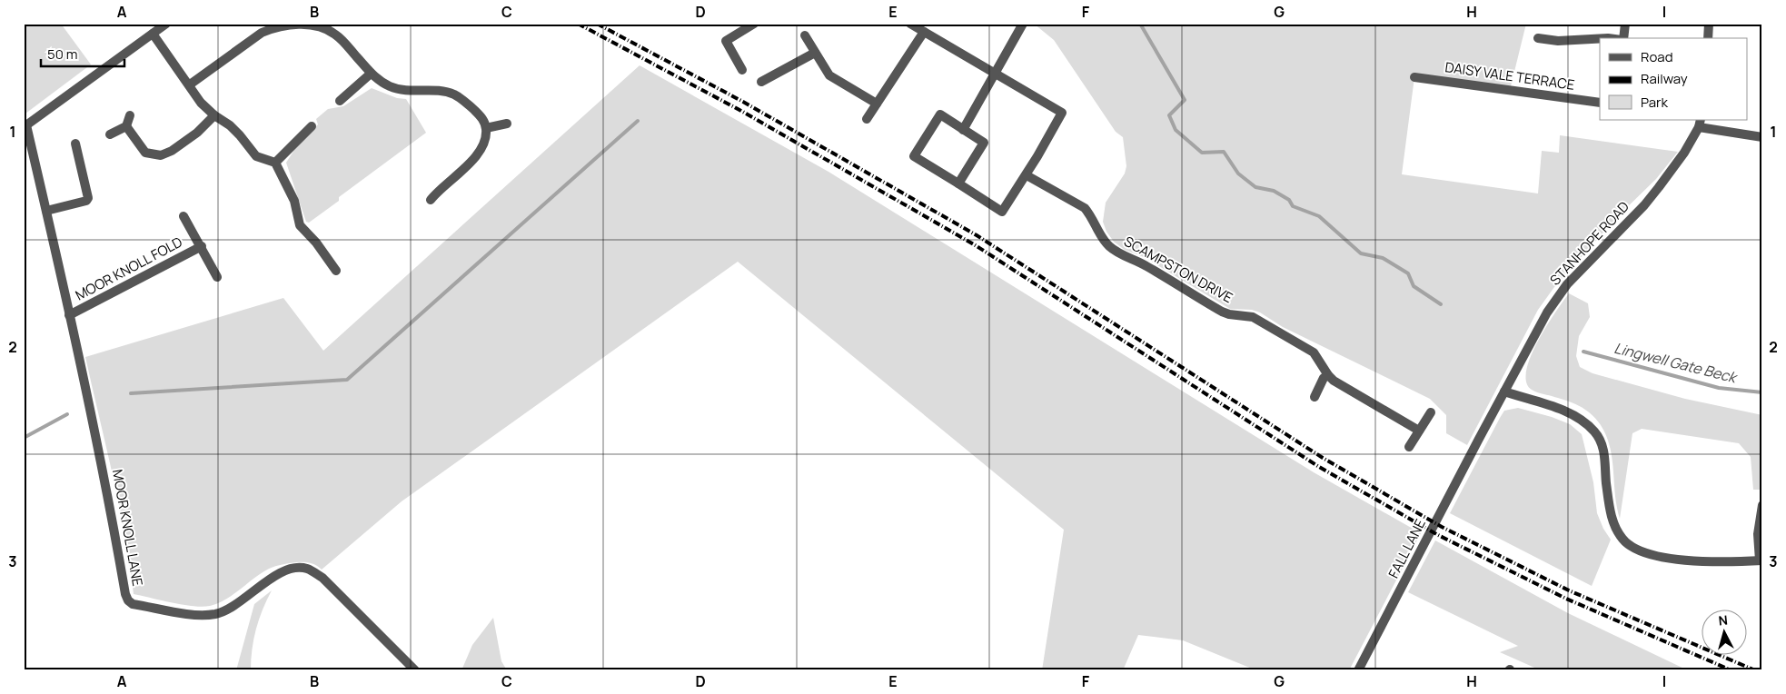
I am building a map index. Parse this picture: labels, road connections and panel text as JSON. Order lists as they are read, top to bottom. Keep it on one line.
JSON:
{"streets":{"street":["DAISY VALE TERRACE","STANHOPE ROAD","MOOR KNOLL FOLD","SCAMPSTON DRIVE","MOOR KNOLL LANE","FALL LANE"]},"crossings":[["STANHOPE ROAD","FALL LANE"],["MOOR KNOLL FOLD","MOOR KNOLL LANE"]],"water":["Lingwell Gate Beck"],"legend":["Road","Railway","Park"],"scale_bar":"50 m","north":"top","grid":{"columns":["A","B","C","D","E","F","G","H","I"],"rows":["1","2","3"]}}
